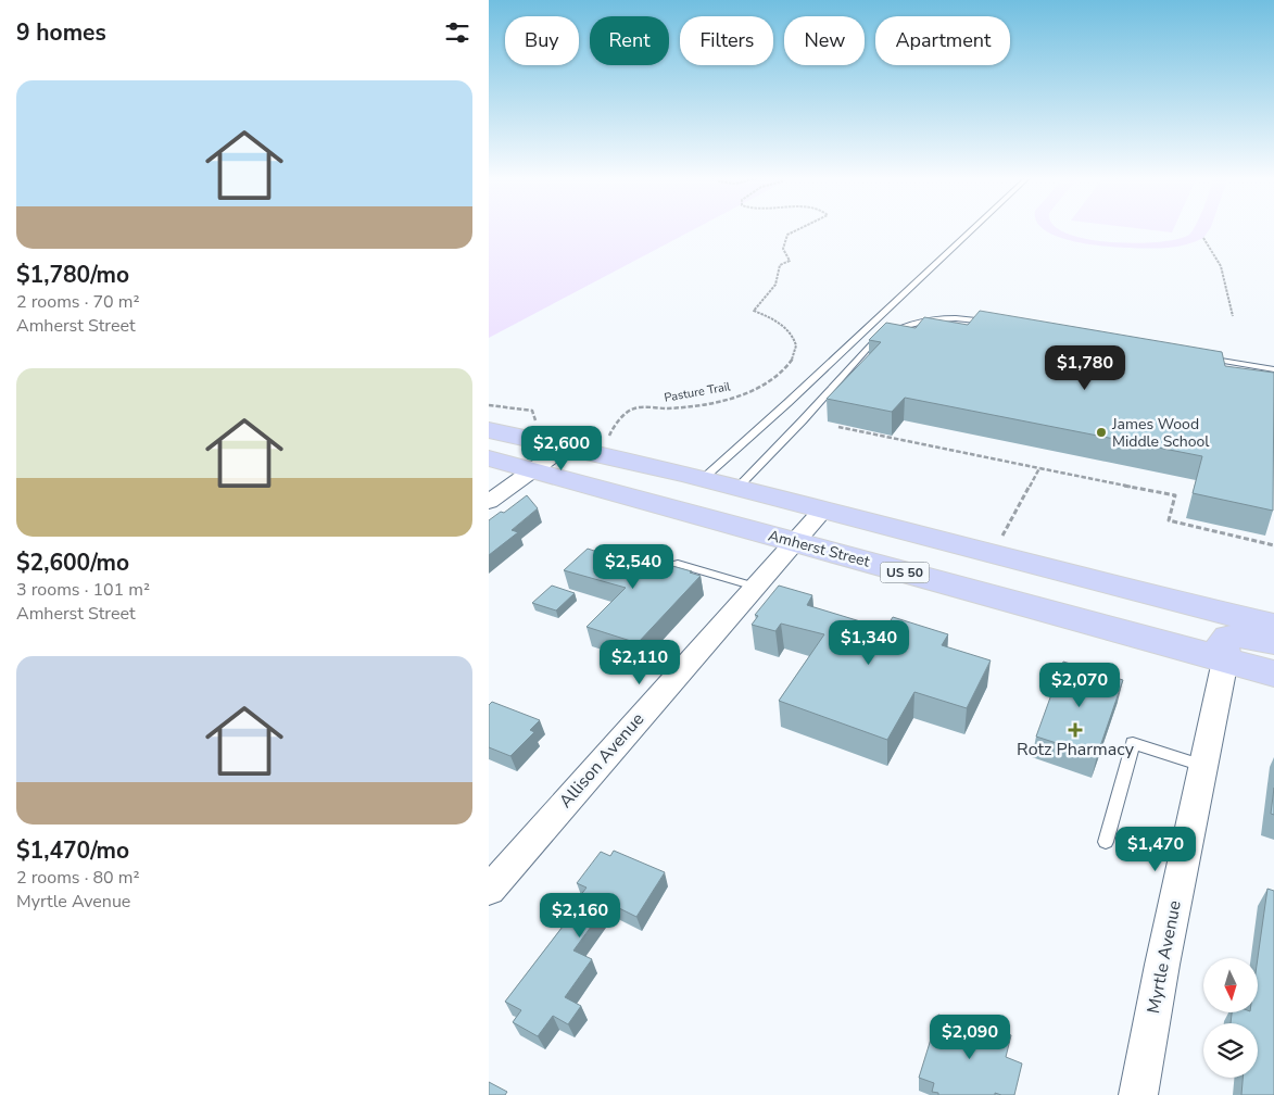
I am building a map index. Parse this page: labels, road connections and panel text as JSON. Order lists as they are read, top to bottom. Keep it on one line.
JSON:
{"streets":{"main road":["Amherst Street","US 50"],"street":["Allison Avenue","Myrtle Avenue"],"path":["Pasture Trail"]},"crossings":[["Amherst Street","Allison Avenue"],["Amherst Street","Myrtle Avenue"]],"places":{"other":["James Wood Middle School"],"health":["Rotz Pharmacy"]},"north":"bottom","page":{"heading":"9 homes","chip":["Buy","Rent","Filters","New","Apartment"],"list":[{"name":"$1,780/mo","note":"2 rooms · 70 m² · Amherst Street"},{"name":"$2,600/mo","note":"3 rooms · 101 m² · Amherst Street"},{"name":"$1,470/mo","note":"2 rooms · 80 m² · Myrtle Avenue"}],"price":["$1,780","$2,600","$2,540","$1,340","$2,110","$2,070","$1,470","$2,160","$2,090"]}}
